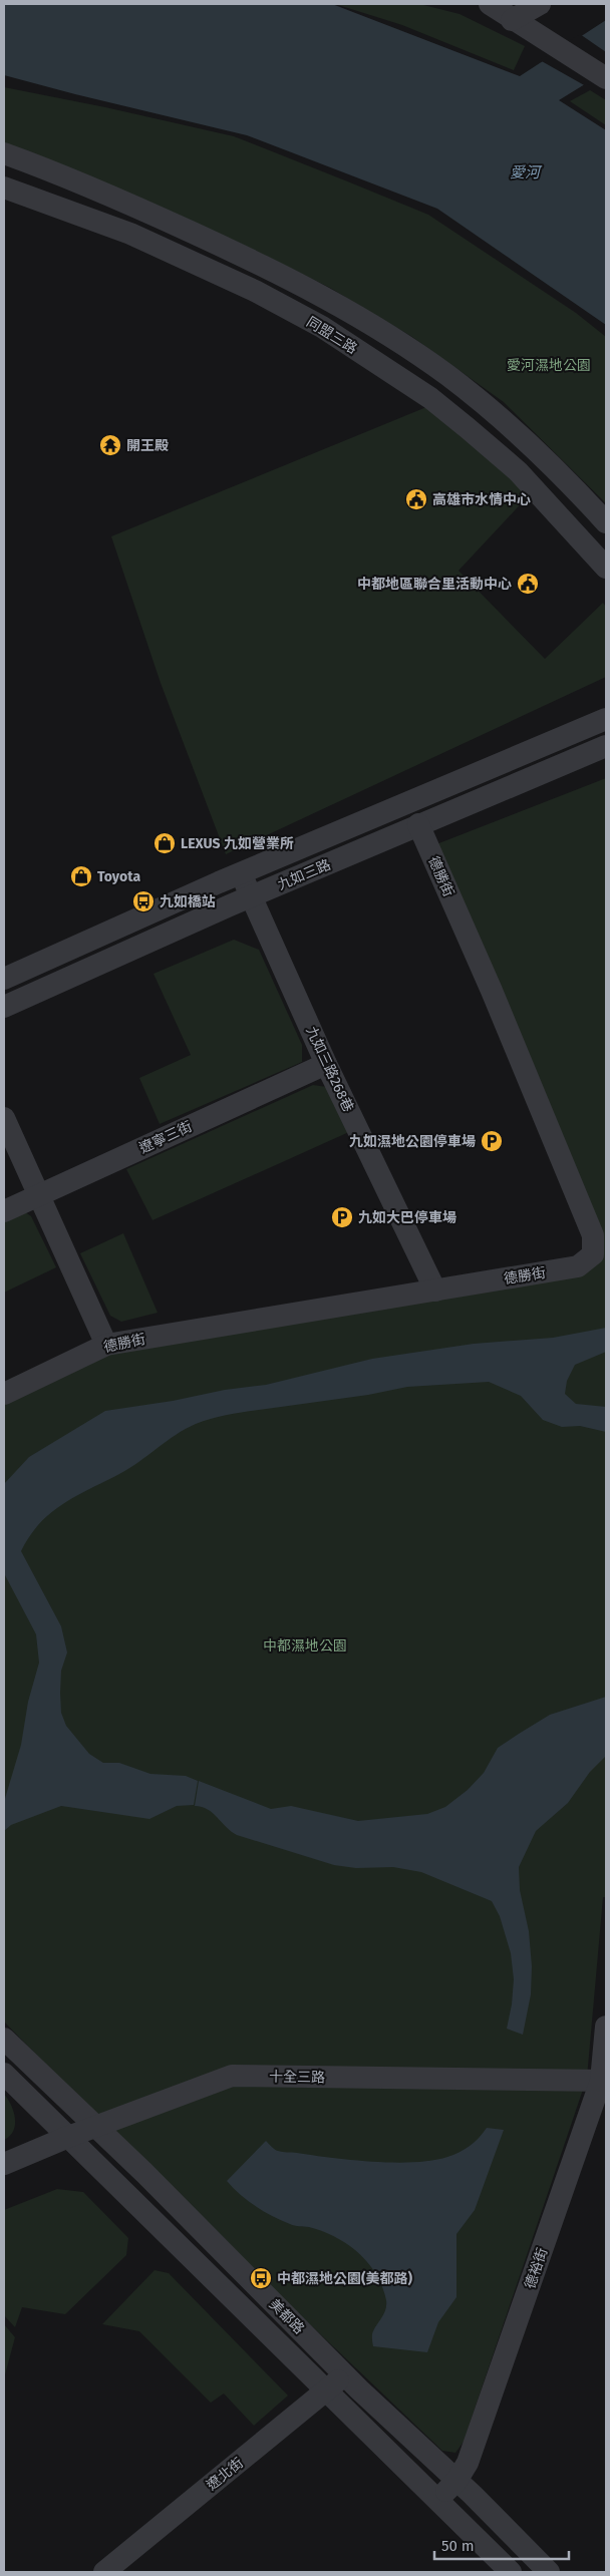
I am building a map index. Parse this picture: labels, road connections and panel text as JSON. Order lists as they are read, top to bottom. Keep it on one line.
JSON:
{"streets":{"street":["同盟三路","九如三路","德勝街","九如三路268巷","遼寧三街","十全三路","德裕街","美都路","遼北街"]},"crossings":[["九如三路","德勝街"],["九如三路","九如三路268巷"],["德勝街","九如三路268巷"],["九如三路268巷","遼寧三街"],["十全三路","德裕街"],["十全三路","美都路"],["德裕街","美都路"],["美都路","遼北街"]],"water":["愛河"],"parks":["愛河濕地公園","中都濕地公園"],"places":{"temple":["開王殿"],"public building":["高雄市水情中心","中都地區聯合里活動中心"],"shop":["LEXUS 九如營業所","Toyota"],"bus stop":["九如橋站","中都濕地公園(美都路)"],"parking":["九如濕地公園停車場","九如大巴停車場"]},"scale_bar":"50 m"}
